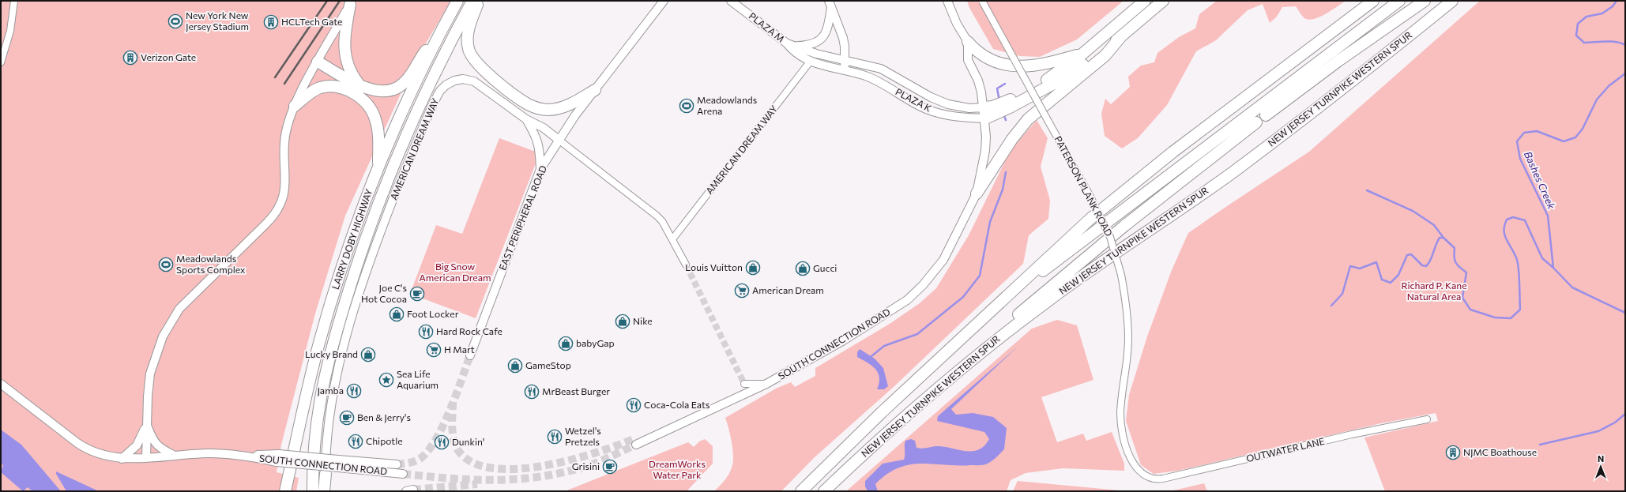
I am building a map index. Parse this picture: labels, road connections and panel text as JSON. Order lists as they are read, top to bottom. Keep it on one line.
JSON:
{"streets":{"highway":["NEW JERSEY TURNPIKE WESTERN SPUR","LARRY DOBY HIGHWAY"],"street":["PLAZA M","PLAZA K","AMERICAN DREAM WAY","PATERSON PLANK ROAD","EAST PERIPHERAL ROAD","SOUTH CONNECTION ROAD","OUTWATER LANE"]},"crossings":[["PLAZA M","PLAZA K"],["PLAZA M","AMERICAN DREAM WAY"],["PLAZA K","SOUTH CONNECTION ROAD"],["AMERICAN DREAM WAY","EAST PERIPHERAL ROAD"],["PATERSON PLANK ROAD","OUTWATER LANE"]],"water":["Bashes Creek"],"parks":["Big Snow American Dream","Richard P. Kane Natural Area","DreamWorks Water Park"],"places":{"sports":["New York New Jersey Stadium","Meadowlands Arena","Meadowlands Sports Complex"],"building":["HCLTech Gate","Verizon Gate","NJMC Boathouse"],"shop":["Louis Vuitton","Gucci","Foot Locker","Nike","babyGap","Lucky Brand","GameStop"],"supermarket":["American Dream","H Mart"],"cafe":["Joe C's Hot Cocoa","Ben & Jerry's","Grisini"],"restaurant":["Hard Rock Cafe","Jamba","MrBeast Burger","Coca-Cola Eats","Wetzel's Pretzels","Chipotle","Dunkin'"],"place":["Sea Life Aquarium"]},"north":"top"}
